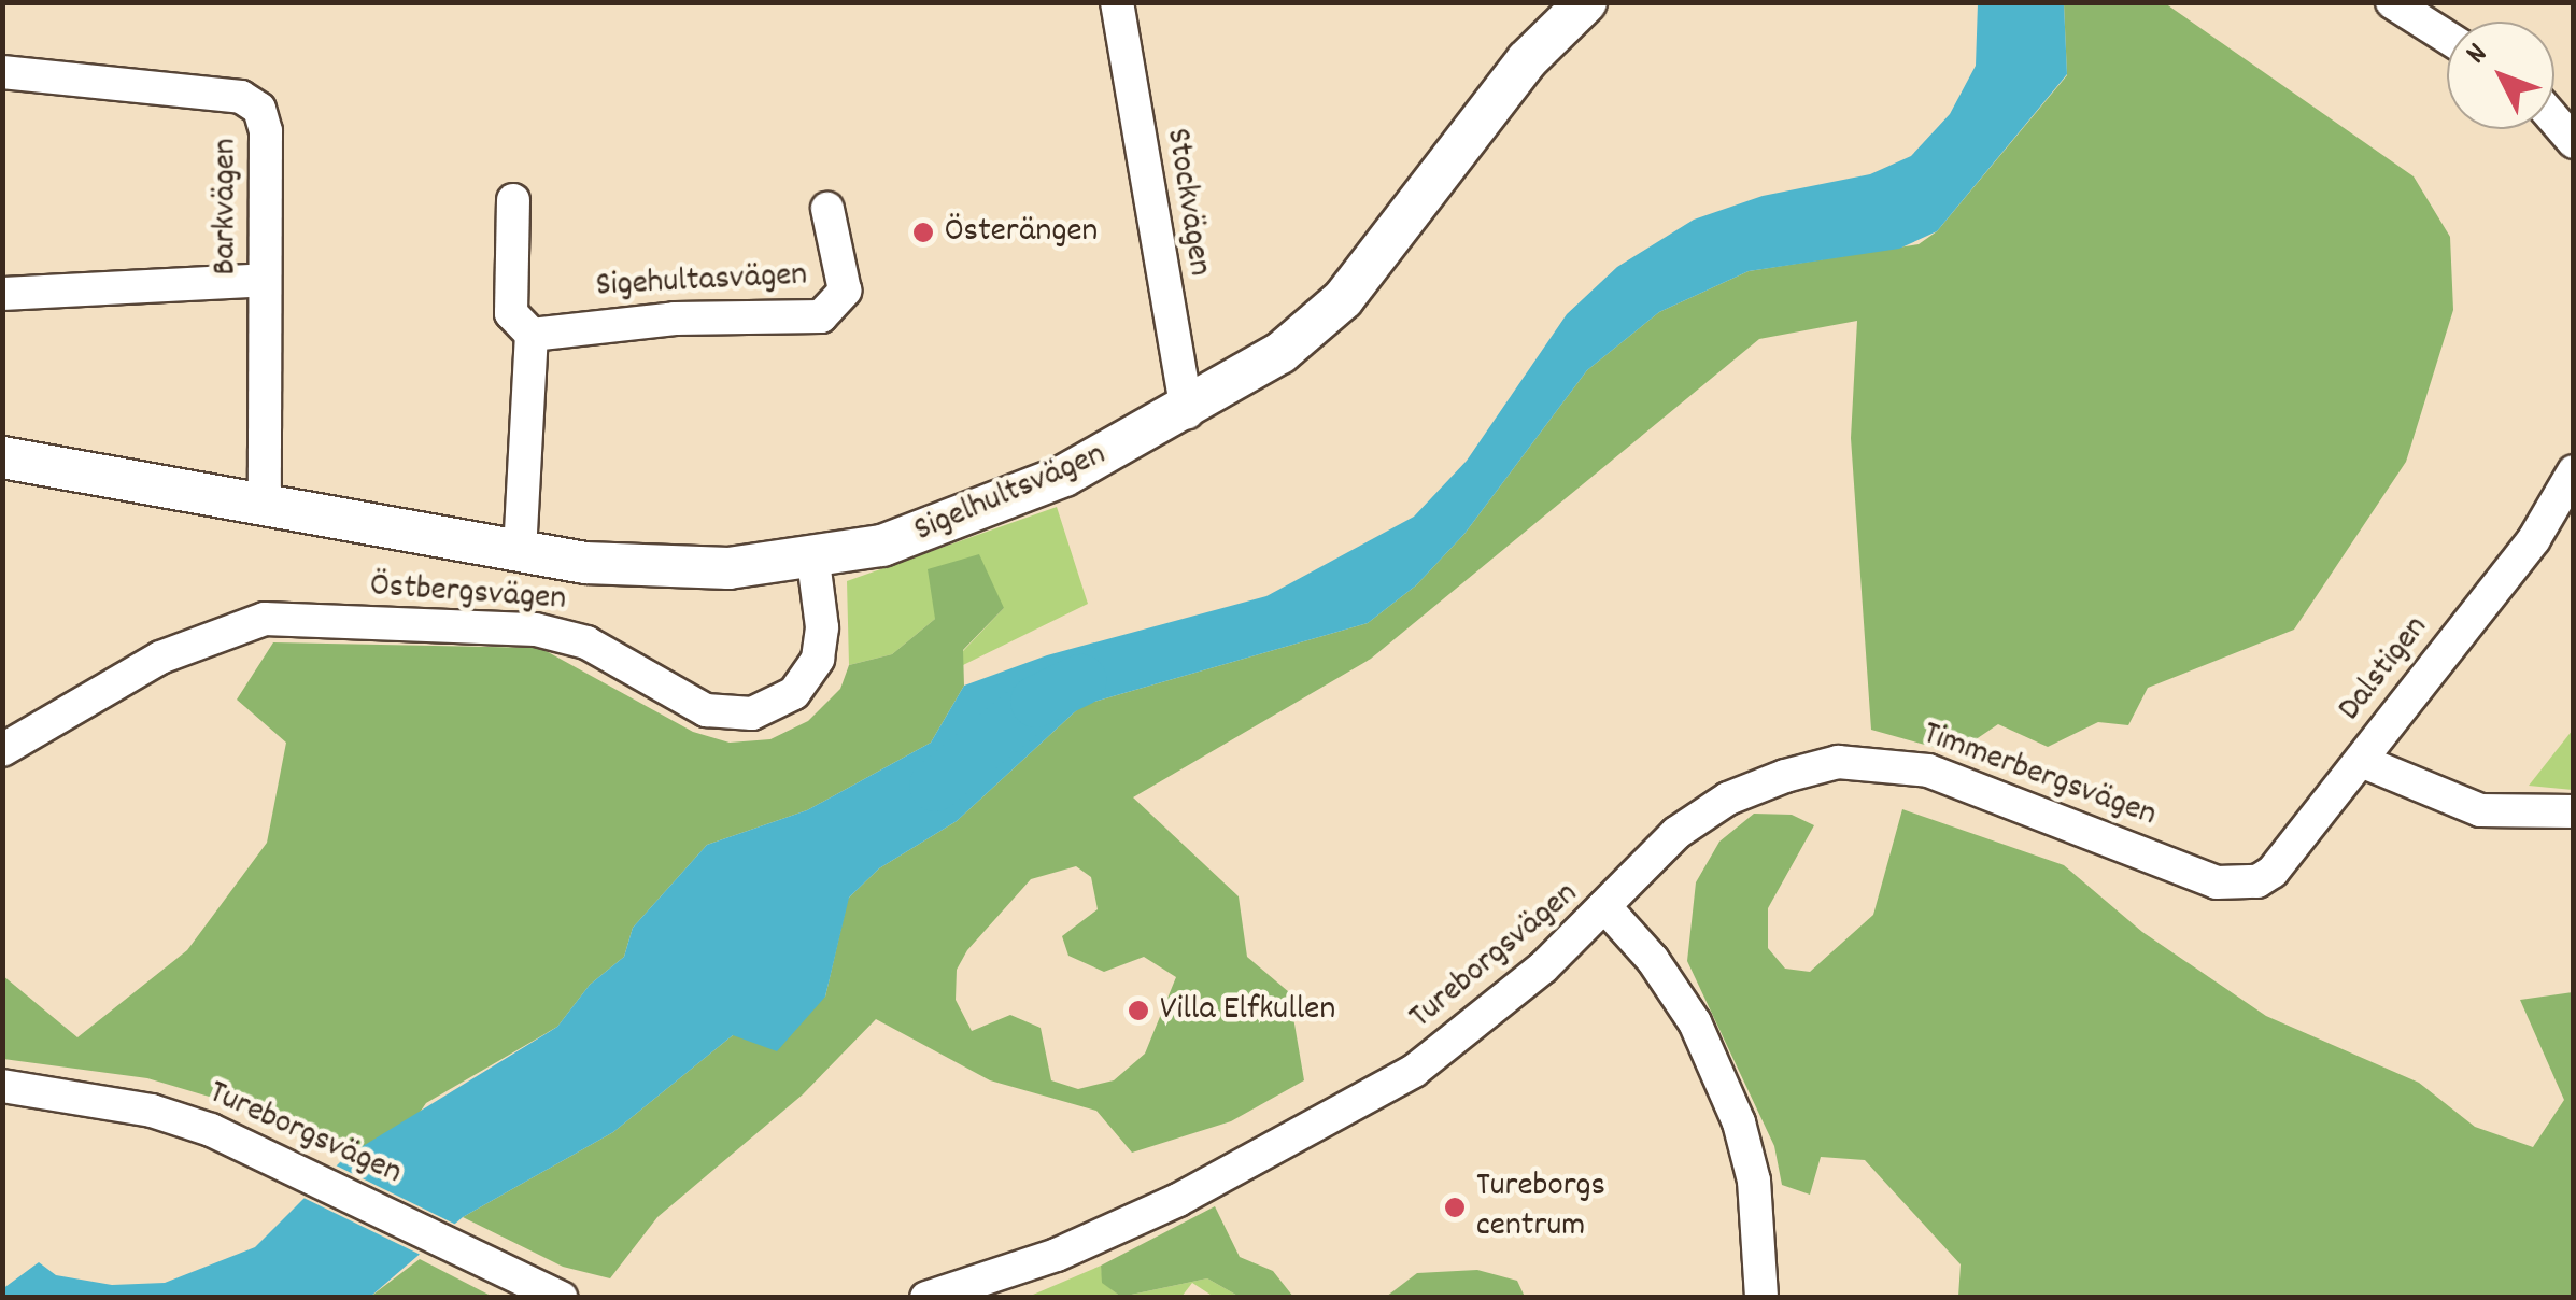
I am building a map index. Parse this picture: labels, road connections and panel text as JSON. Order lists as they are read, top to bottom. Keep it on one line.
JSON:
{"streets":{"street":["Stockvägen","Barkvägen","Sigehultasvägen","Sigelhultsvägen","Östbergsvägen","Dalstigen","Timmerbergsvägen","Tureborgsvägen"]},"crossings":[["Stockvägen","Sigelhultsvägen"],["Barkvägen","Sigelhultsvägen"],["Sigelhultsvägen","Östbergsvägen"],["Dalstigen","Timmerbergsvägen"],["Timmerbergsvägen","Tureborgsvägen"]],"places":["Österängen","Villa Elfkullen","Tureborgs centrum"],"north":"top left"}
